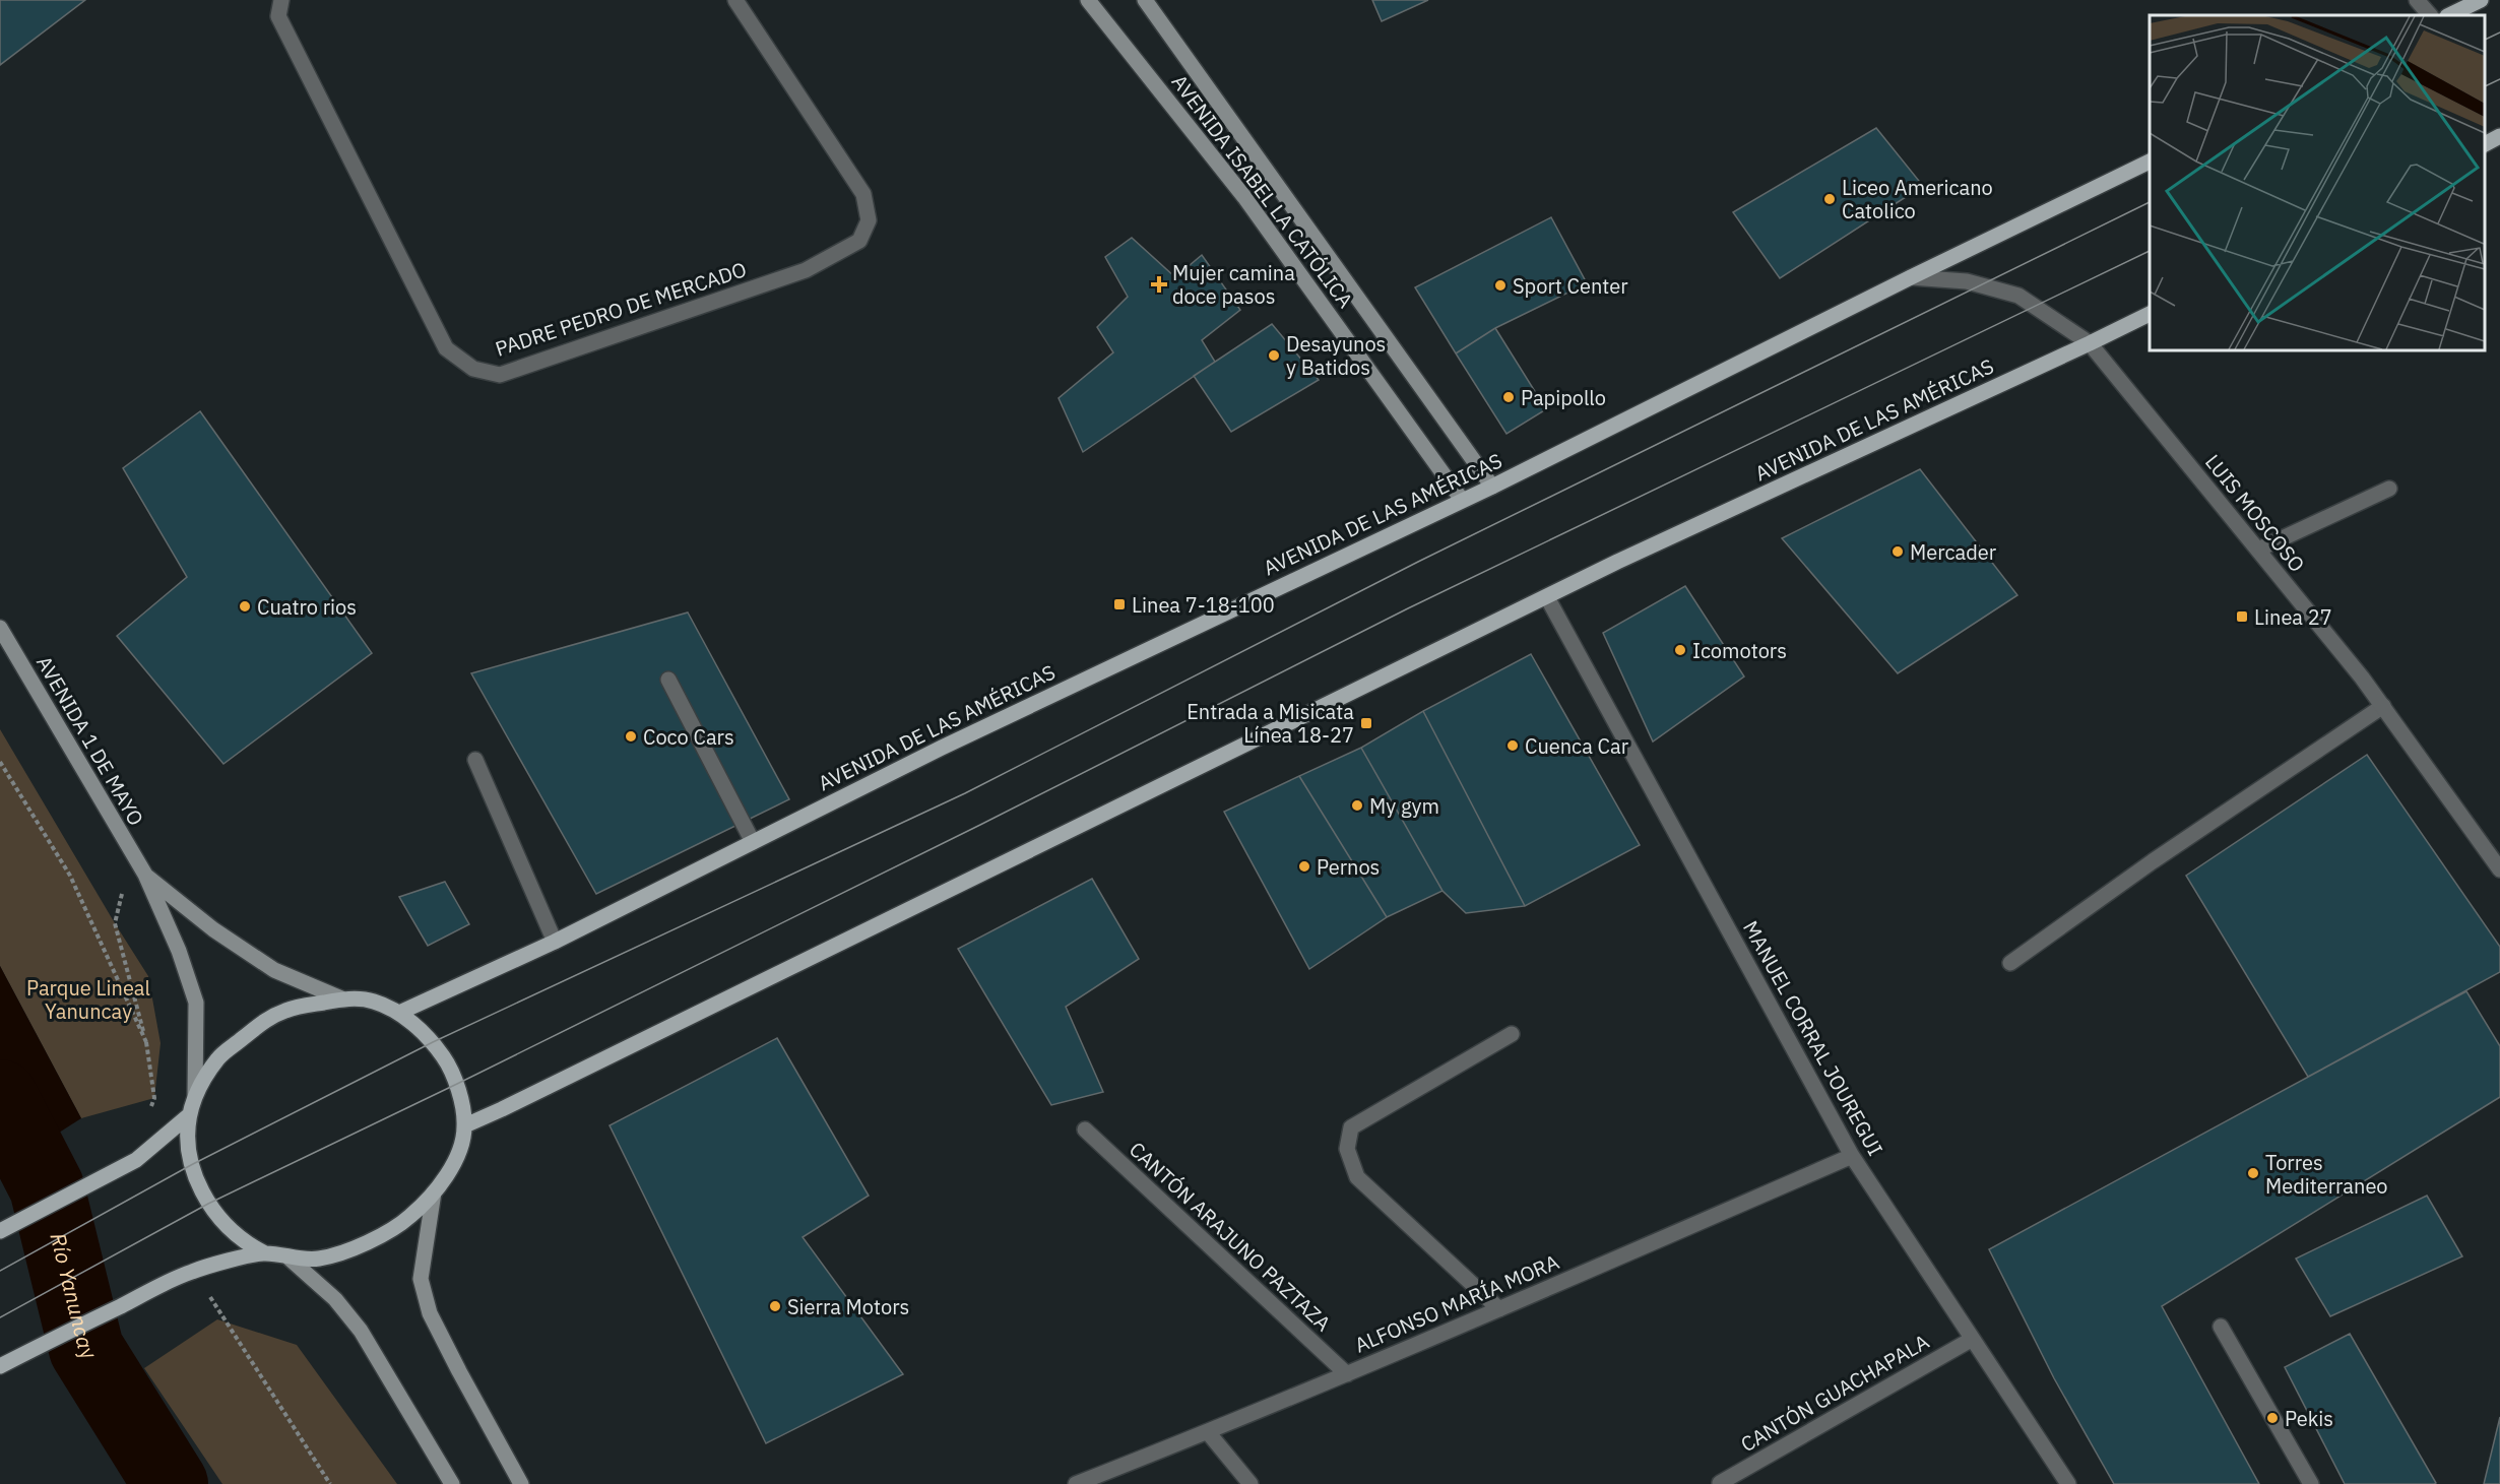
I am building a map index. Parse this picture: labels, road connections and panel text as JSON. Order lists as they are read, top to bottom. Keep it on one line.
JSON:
{"streets":{"main road":["AVENIDA ISABEL LA CATÓLICA","AVENIDA DE LAS AMÉRICAS","AVENIDA 1 DE MAYO"],"street":["PADRE PEDRO DE MERCADO","LUIS MOSCOSO","MANUEL CORRAL JOUREGUI","CANTÓN ARAJUNO PAZTAZA","ALFONSO MARÍA MORA","CANTÓN GUACHAPALA"]},"crossings":[["AVENIDA ISABEL LA CATÓLICA","AVENIDA DE LAS AMÉRICAS"],["AVENIDA DE LAS AMÉRICAS","LUIS MOSCOSO"],["AVENIDA DE LAS AMÉRICAS","MANUEL CORRAL JOUREGUI"],["MANUEL CORRAL JOUREGUI","ALFONSO MARÍA MORA"],["MANUEL CORRAL JOUREGUI","CANTÓN GUACHAPALA"],["CANTÓN ARAJUNO PAZTAZA","ALFONSO MARÍA MORA"]],"water":["Río Yanuncay"],"parks":["Parque Lineal Yanuncay"],"places":{"other":["Liceo Americano Catolico","Sport Center","Desayunos y Batidos","Papipollo","Mercader","Cuatro rios","Icomotors","Coco Cars","Cuenca Car","My gym","Pernos","Torres Mediterraneo","Sierra Motors","Pekis"],"health":["Mujer camina doce pasos"],"transit":["Linea 7-18-100","Linea 27","Entrada a Misicata Línea 18-27"]}}
